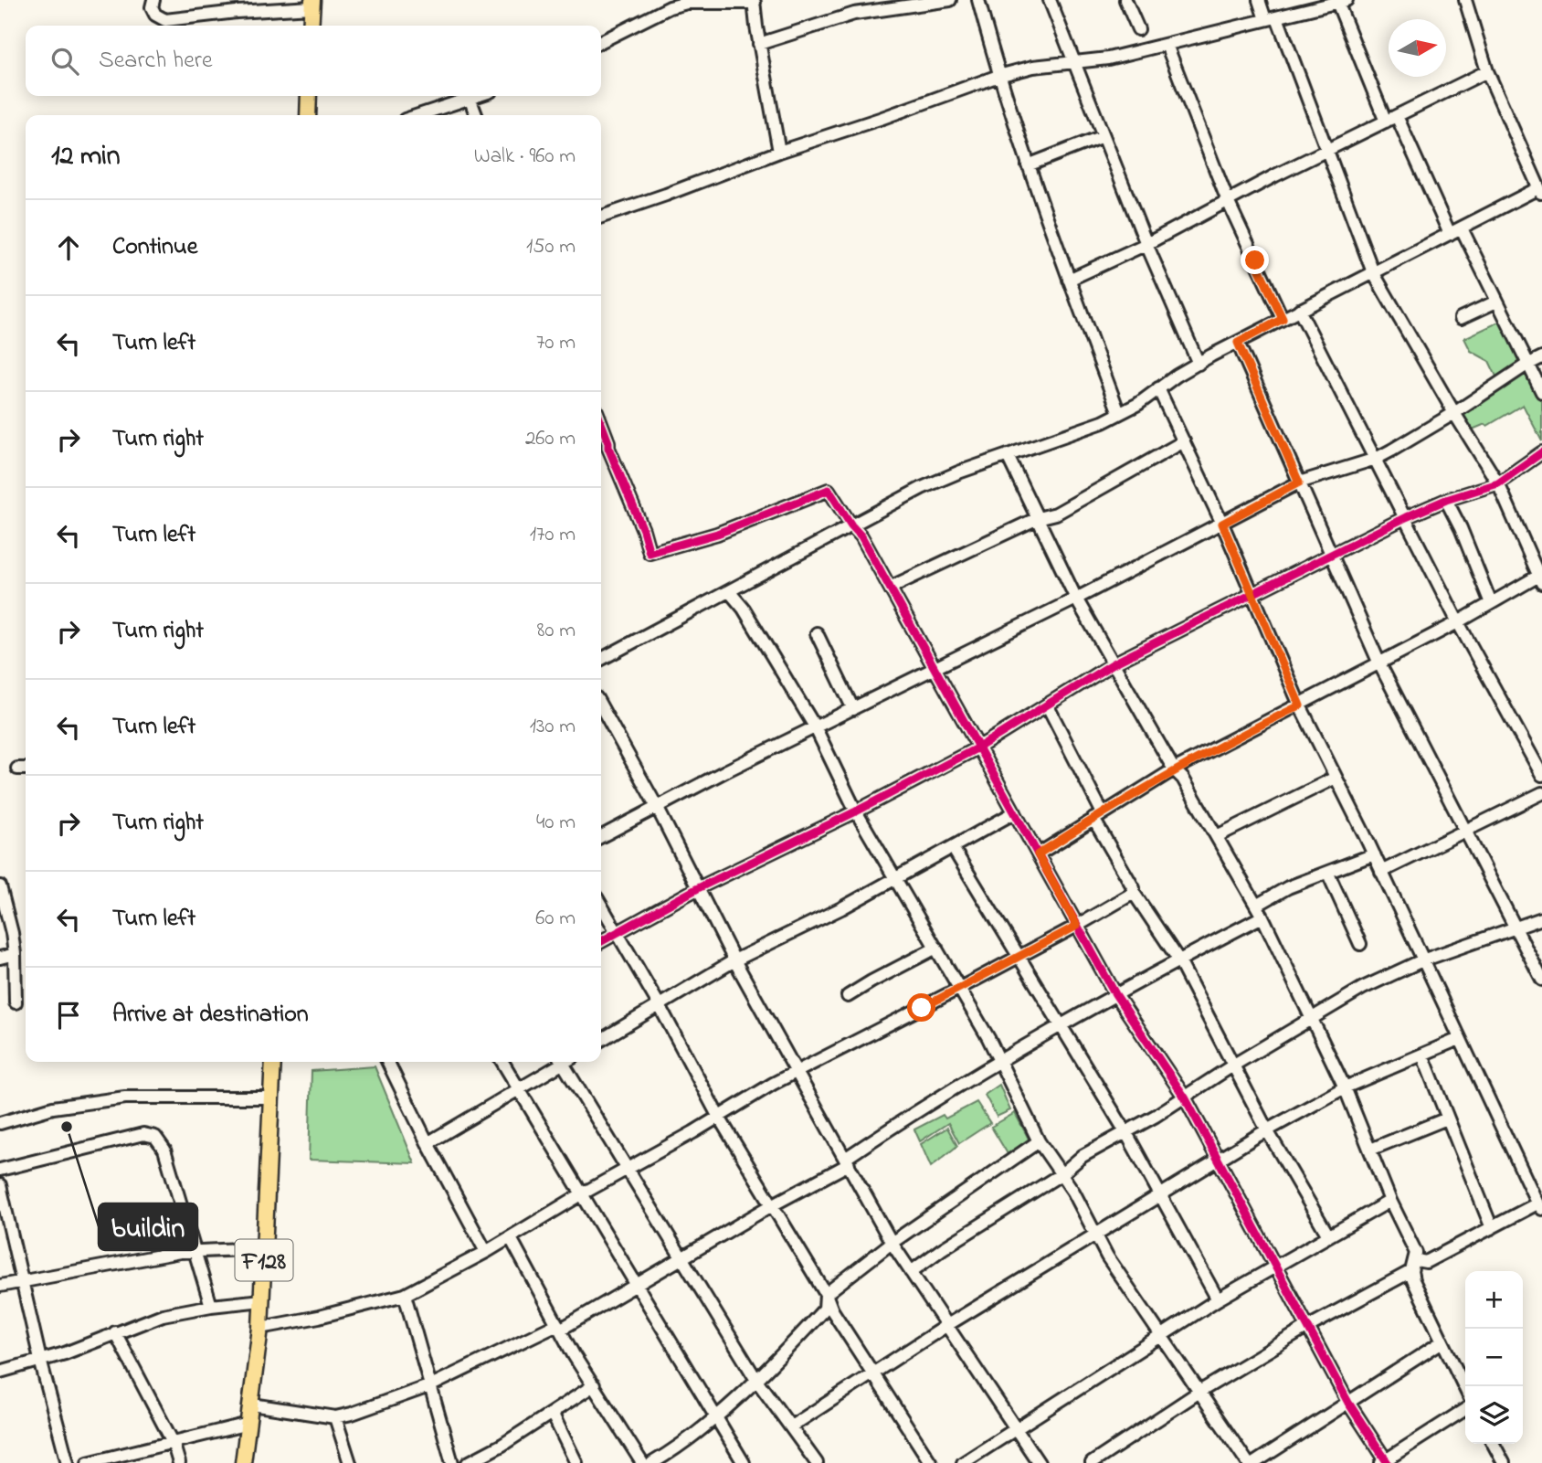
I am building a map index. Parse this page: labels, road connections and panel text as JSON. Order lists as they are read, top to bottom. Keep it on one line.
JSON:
{"streets":{"main road":["F128"]},"places":["buildin"],"north":"right","page":{"search":"Search here","heading":["12 min","Walk · 960 m"],"list":[["Continue","150 m"],["Turn left","70 m"],["Turn right","260 m"],["Turn left","170 m"],["Turn right","80 m"],["Turn left","130 m"],["Turn right","40 m"],["Turn left","60 m"],"Arrive at destination"],"map_buttons":["+","−"]}}
